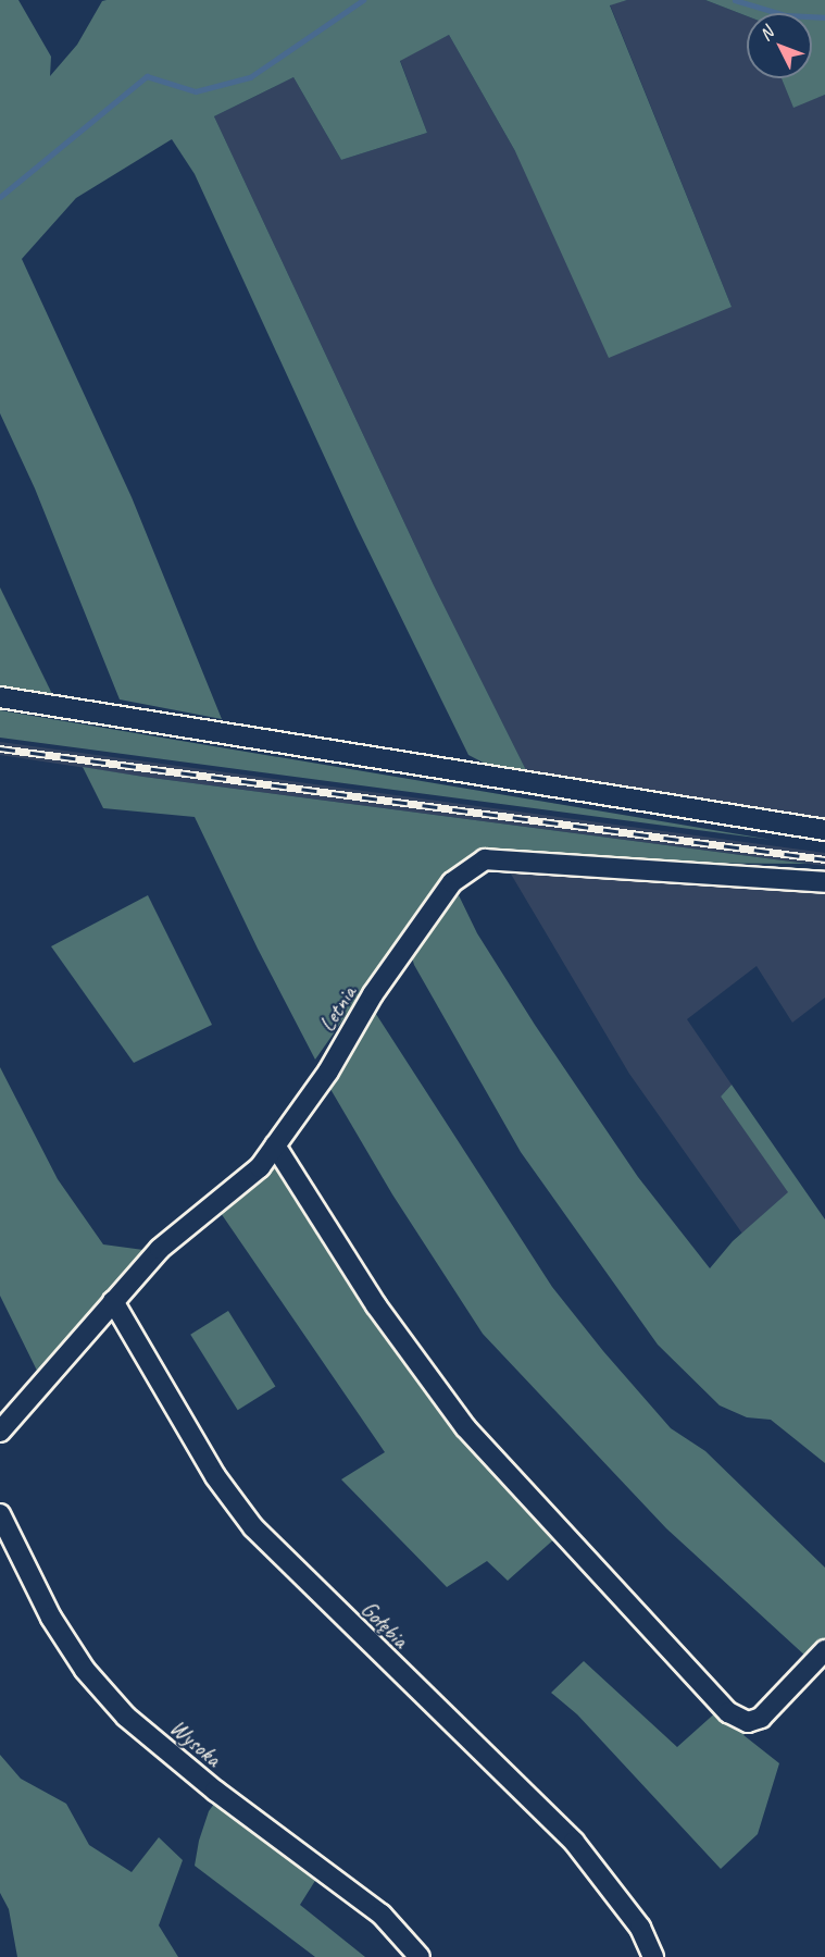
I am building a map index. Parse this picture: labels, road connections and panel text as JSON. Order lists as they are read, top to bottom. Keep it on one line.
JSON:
{"streets":{"street":["Letnia","Gołębia","Wysoka"]},"crossings":[["Letnia","Gołębia"]],"north":"top left"}
